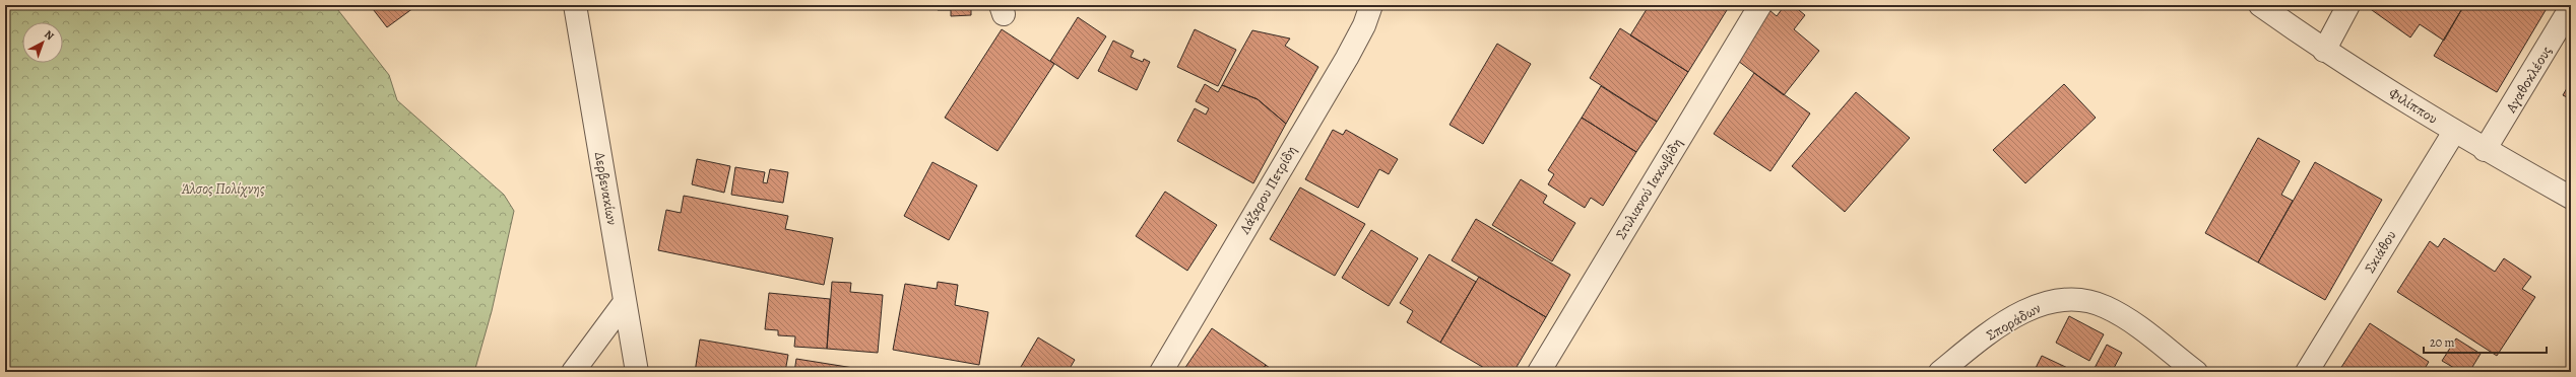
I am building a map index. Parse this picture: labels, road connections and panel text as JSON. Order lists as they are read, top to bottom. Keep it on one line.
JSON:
{"streets":{"street":["Αγαθοκλέους","Φιλίππου","Δερβενακίων","Στυλιανού Ιακωβίδη","Λάζαρου Πετρίδη","Σκιάθου","Σποράδων"]},"crossings":[["Αγαθοκλέους","Φιλίππου"],["Φιλίππου","Σκιάθου"]],"parks":["Άλσος Πολίχνης"],"scale_bar":"20 m","north":"top right"}
